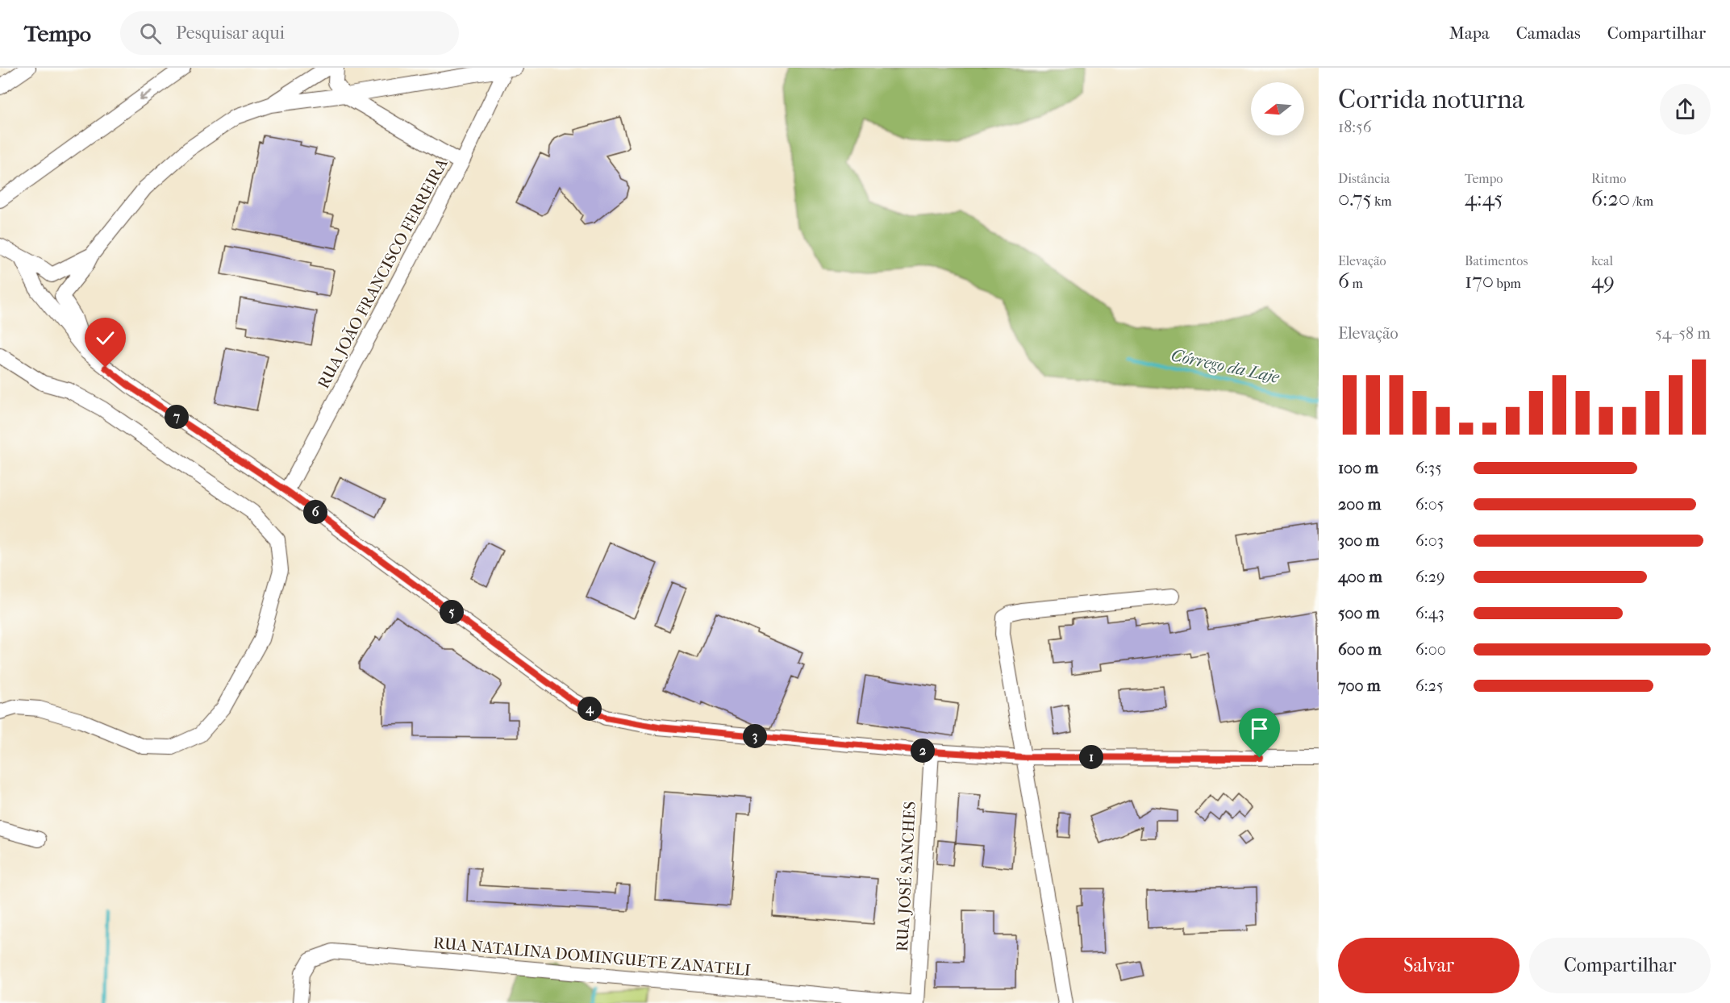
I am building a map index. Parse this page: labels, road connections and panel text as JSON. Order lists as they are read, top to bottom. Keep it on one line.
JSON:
{"streets":{"street":["RUA JOÃO FRANCISCO FERREIRA","RUA JOSÉ SANCHES","RUA NATALINA DOMINGUETE ZANATELI"]},"crossings":[["RUA JOSÉ SANCHES","RUA NATALINA DOMINGUETE ZANATELI"]],"water":["Córrego da Laje"],"north":"left","page":{"header":"Tempo","search":"Pesquisar aqui","nav":["Mapa","Camadas","Compartilhar"],"heading":["Corrida noturna","18:56"],"stats":[["Distância","0.75 km"],["Tempo","4:45"],["Ritmo","6:20 /km"],["Elevação","6 m"],["Batimentos","170 bpm"],["kcal","49"]],"chart":["Elevação","54–58 m"],"pins":["7","6","5","4","3","2","1"],"list":[{"name":"100 m","note":"6:35"},{"name":"200 m","note":"6:05"},{"name":"300 m","note":"6:03"},{"name":"400 m","note":"6:29"},{"name":"500 m","note":"6:43"},{"name":"600 m","note":"6:00"},{"name":"700 m","note":"6:25"}],"buttons":["Salvar","Compartilhar"]}}
